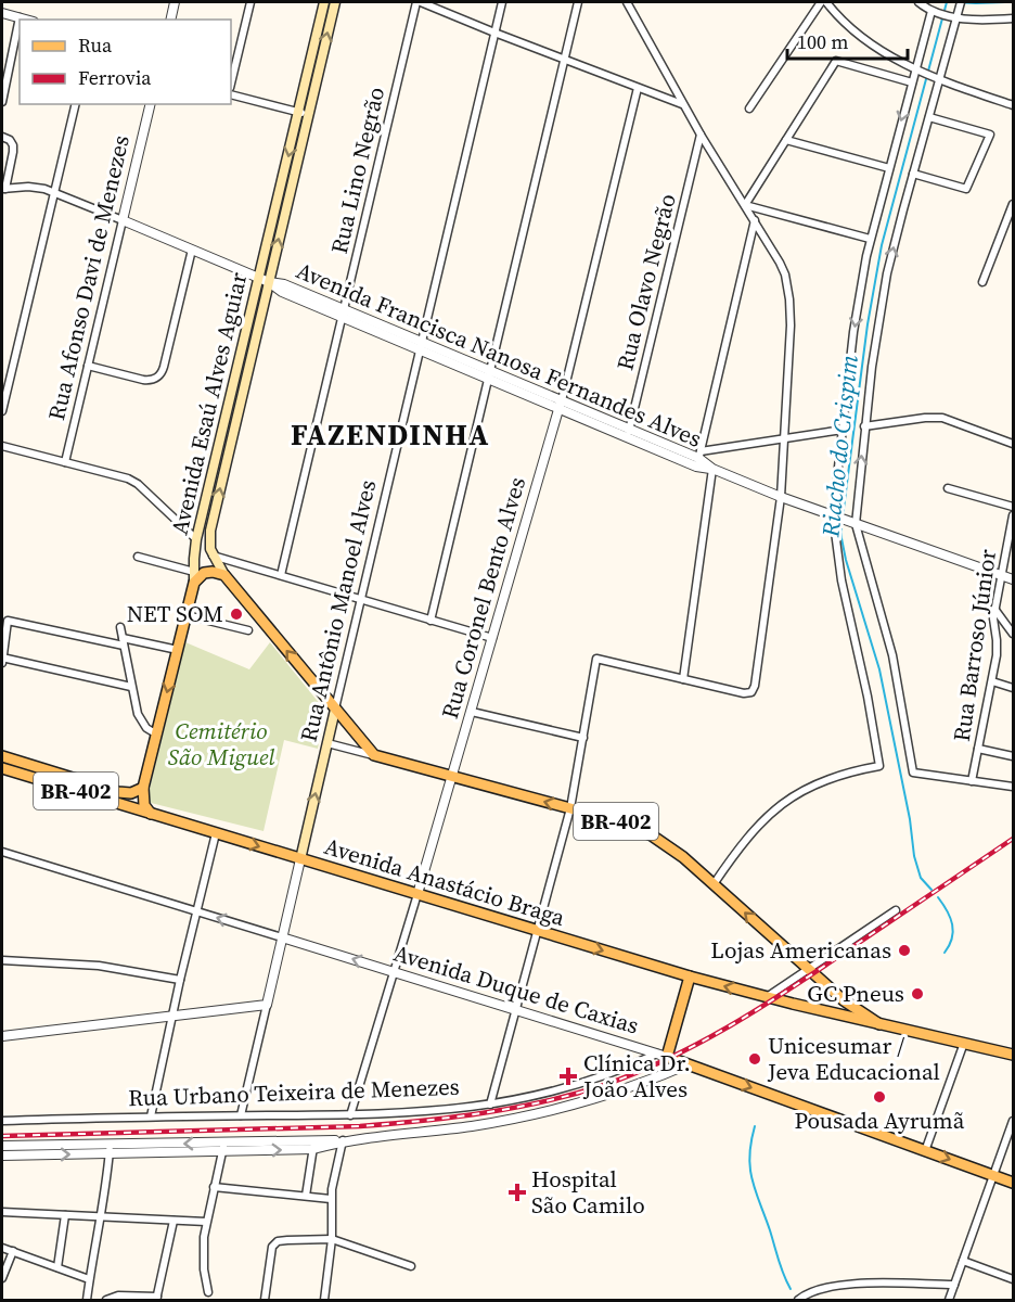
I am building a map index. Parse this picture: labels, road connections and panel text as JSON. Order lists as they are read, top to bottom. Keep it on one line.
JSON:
{"streets":{"main road":["Avenida Esaú Alves Aguiar","Rua Antônio Manoel Alves","BR-402","Avenida Anastácio Braga","Avenida Duque de Caxias"],"street":["Rua Lino Negrão","Rua Afonso Davi de Menezes","Rua Olavo Negrão","Avenida Francisca Nanosa Fernandes Alves","Rua Coronel Bento Alves","Rua Barroso Júnior","Rua Urbano Teixeira de Menezes"]},"crossings":[["Rua Lino Negrão","Avenida Francisca Nanosa Fernandes Alves"],["Rua Afonso Davi de Menezes","Avenida Francisca Nanosa Fernandes Alves"],["Rua Olavo Negrão","Avenida Francisca Nanosa Fernandes Alves"],["Avenida Francisca Nanosa Fernandes Alves","Avenida Esaú Alves Aguiar"],["Avenida Francisca Nanosa Fernandes Alves","Rua Coronel Bento Alves"],["Avenida Francisca Nanosa Fernandes Alves","Rua Antônio Manoel Alves"],["Avenida Francisca Nanosa Fernandes Alves","Rua Barroso Júnior"],["Avenida Esaú Alves Aguiar","BR-402"],["Rua Coronel Bento Alves","BR-402"],["Rua Coronel Bento Alves","Avenida Anastácio Braga"],["Rua Coronel Bento Alves","Avenida Duque de Caxias"],["Rua Coronel Bento Alves","Rua Urbano Teixeira de Menezes"],["Rua Antônio Manoel Alves","Avenida Anastácio Braga"],["Rua Antônio Manoel Alves","Avenida Duque de Caxias"],["Rua Antônio Manoel Alves","Rua Urbano Teixeira de Menezes"],["BR-402","Avenida Anastácio Braga"],["Avenida Duque de Caxias","Rua Urbano Teixeira de Menezes"]],"districts":["FAZENDINHA"],"water":["Riacho do Crispim"],"parks":["Cemitério São Miguel"],"places":{"other":["NET SOM","Lojas Americanas","GC Pneus","Unicesumar / Jeva Educacional","Pousada Ayrumã"],"health":["Clínica Dr. João Alves","Hospital São Camilo"]},"legend":["Rua","Ferrovia"],"scale_bar":"100 m"}
